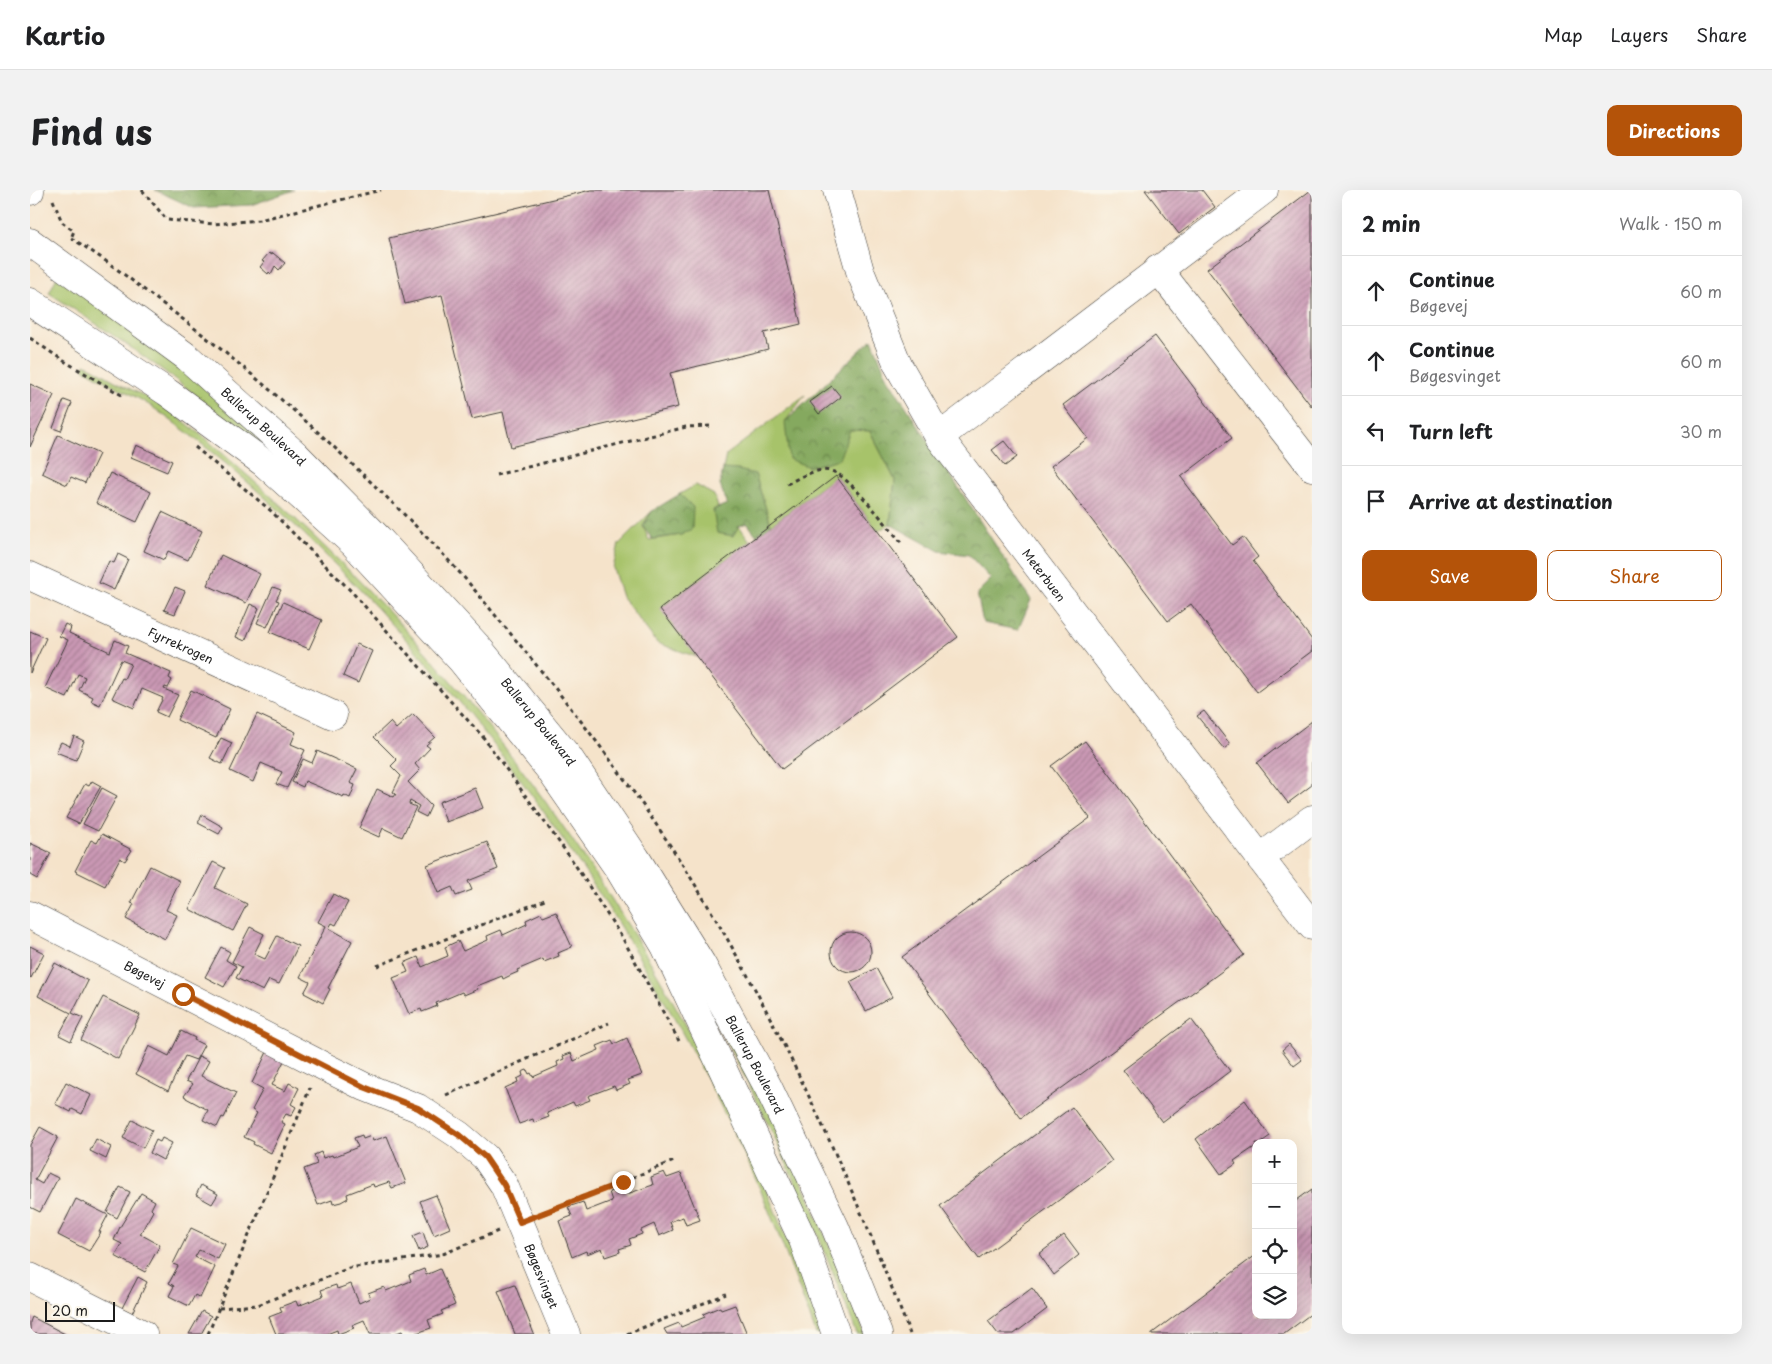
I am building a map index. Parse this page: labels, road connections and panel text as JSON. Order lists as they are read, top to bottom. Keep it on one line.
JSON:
{"streets":{"street":["Ballerup Boulevard","Meterbuen","Fyrrekrogen","Bøgevej","Bøgesvinget"]},"crossings":[["Bøgevej","Bøgesvinget"]],"scale_bar":"20 m","page":{"header":"Kartio","nav":["Map","Layers","Share"],"title":"Find us","buttons":["Directions",["Save","Share"]],"heading":["2 min","Walk · 150 m"],"list":[["Continue","Bøgevej","60 m"],["Continue","Bøgesvinget","60 m"],["Turn left","30 m"],"Arrive at destination"],"map_buttons":["+","−"],"scale":"20 m"}}
